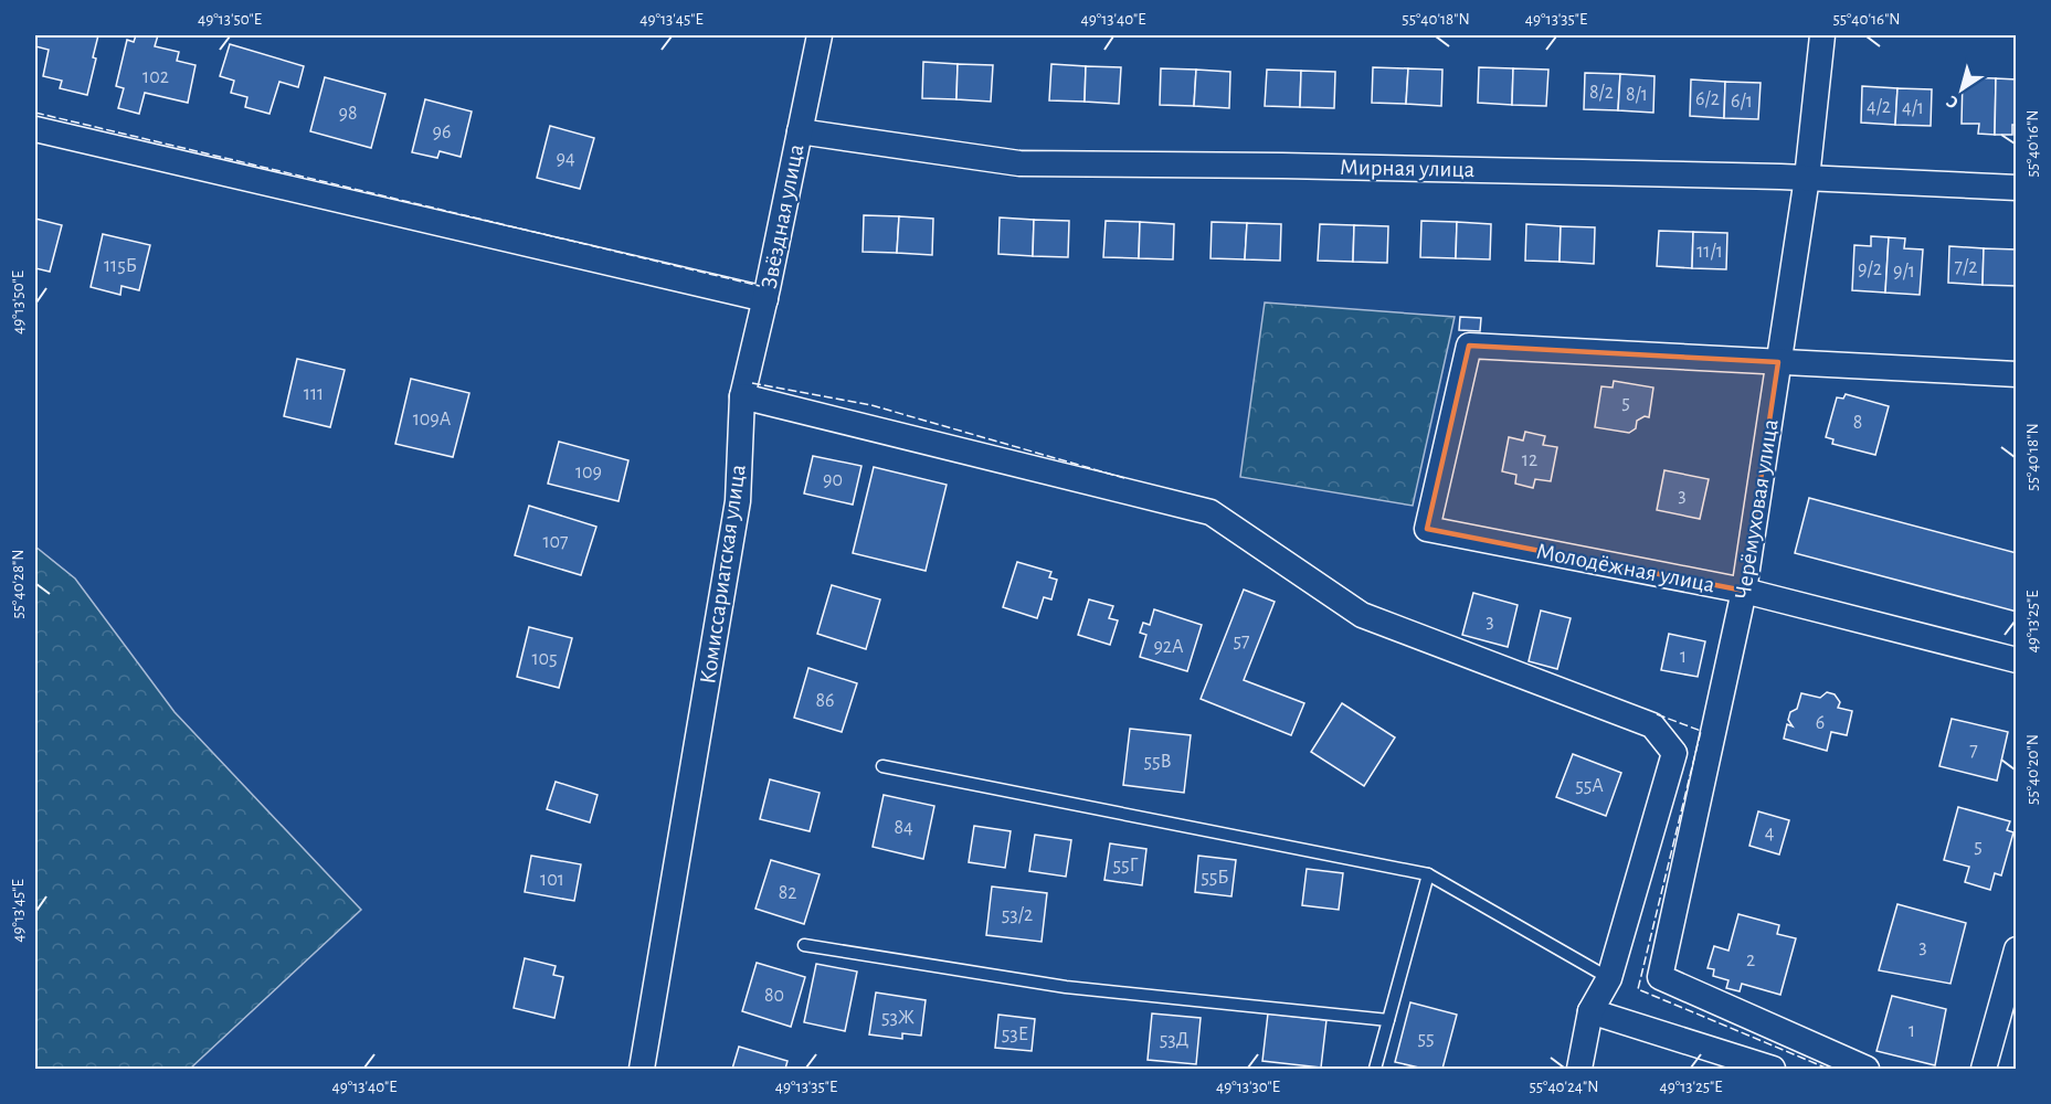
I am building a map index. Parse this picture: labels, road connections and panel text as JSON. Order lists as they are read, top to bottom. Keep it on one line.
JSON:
{"streets":{"street":["Мирная улица","Звёздная улица","Черёмуховая улица","Молодёжная улица","Комиссариатская улица"]},"crossings":[["Мирная улица","Звёздная улица"],["Мирная улица","Черёмуховая улица"],["Звёздная улица","Комиссариатская улица"],["Черёмуховая улица","Молодёжная улица"]],"house_numbers":["102","8/2","8/1","6/2","6/1","4/2","4/1","98","96","94","11/1","115Б","7/2","9/2","9/1","111","5","109А","8","12","109","90","3","107","3","57","92А","1","105","86","6","7","55В","55А","84","4","5","55Г","55Б","101","82","53/2","3","2","80","53Ж","1","53Е","55","53Д"],"north":"bottom left","coordinates":["49°13'50\"E","49°13'45\"E","49°13'40\"E","55°40'18\"N","49°13'35\"E","55°40'16\"N","55°40'28\"N","49°13'25\"E","55°40'20\"N","49°13'30\"E","55°40'24\"N"]}
